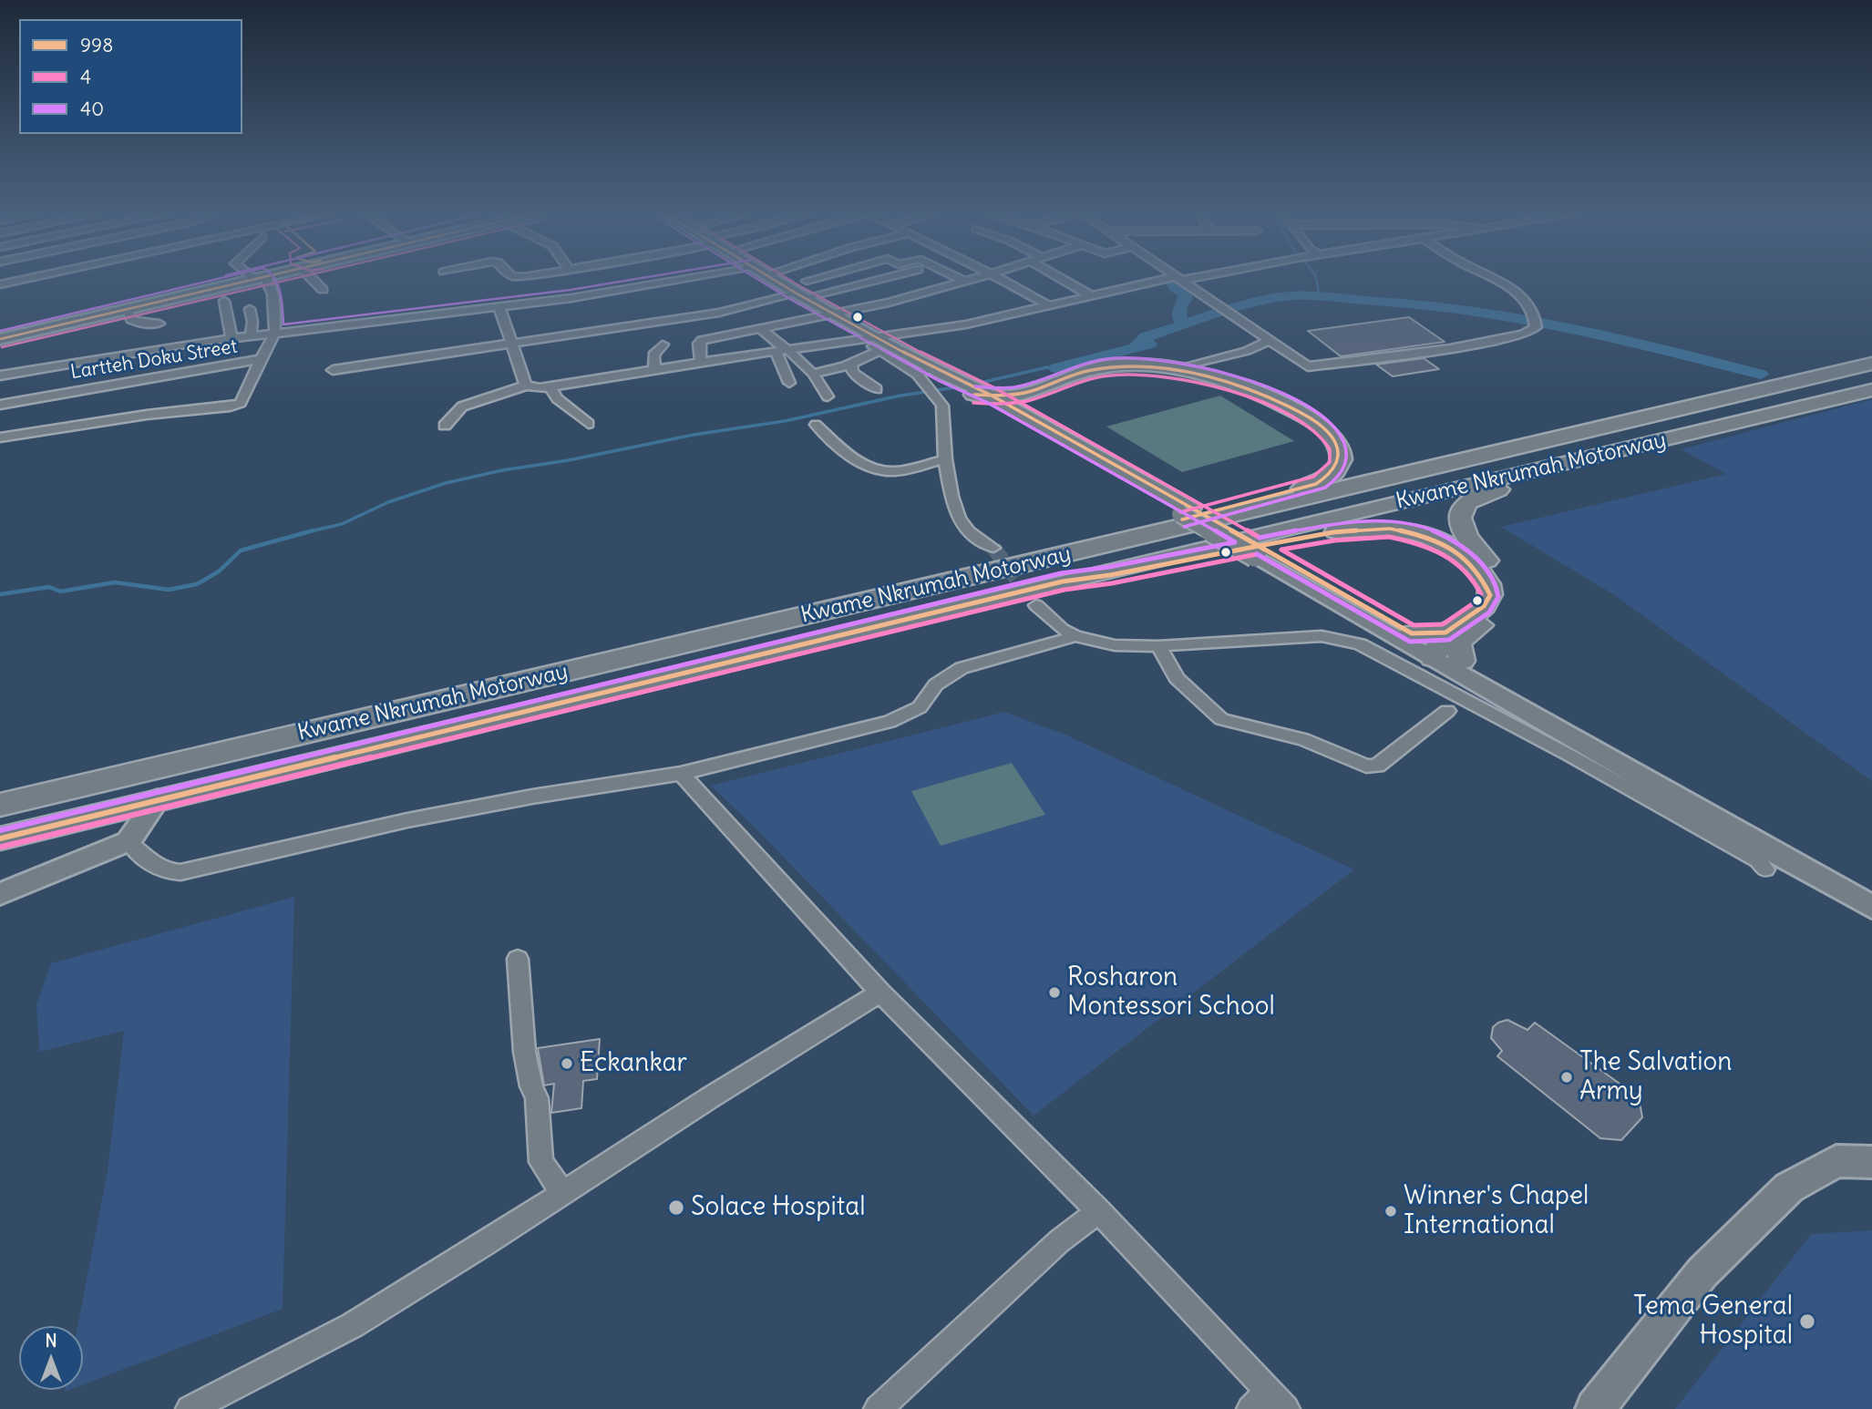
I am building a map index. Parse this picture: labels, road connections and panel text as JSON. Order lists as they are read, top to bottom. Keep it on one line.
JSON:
{"streets":{"highway":["Kwame Nkrumah Motorway"],"street":["Lartteh Doku Street"]},"places":["Rosharon Montessori School","Eckankar","The Salvation Army","Solace Hospital","Winner's Chapel International","Tema General Hospital"],"lines":["transit line 998","transit line 4","transit line 40"],"legend":["998","4","40"],"north":"top"}
